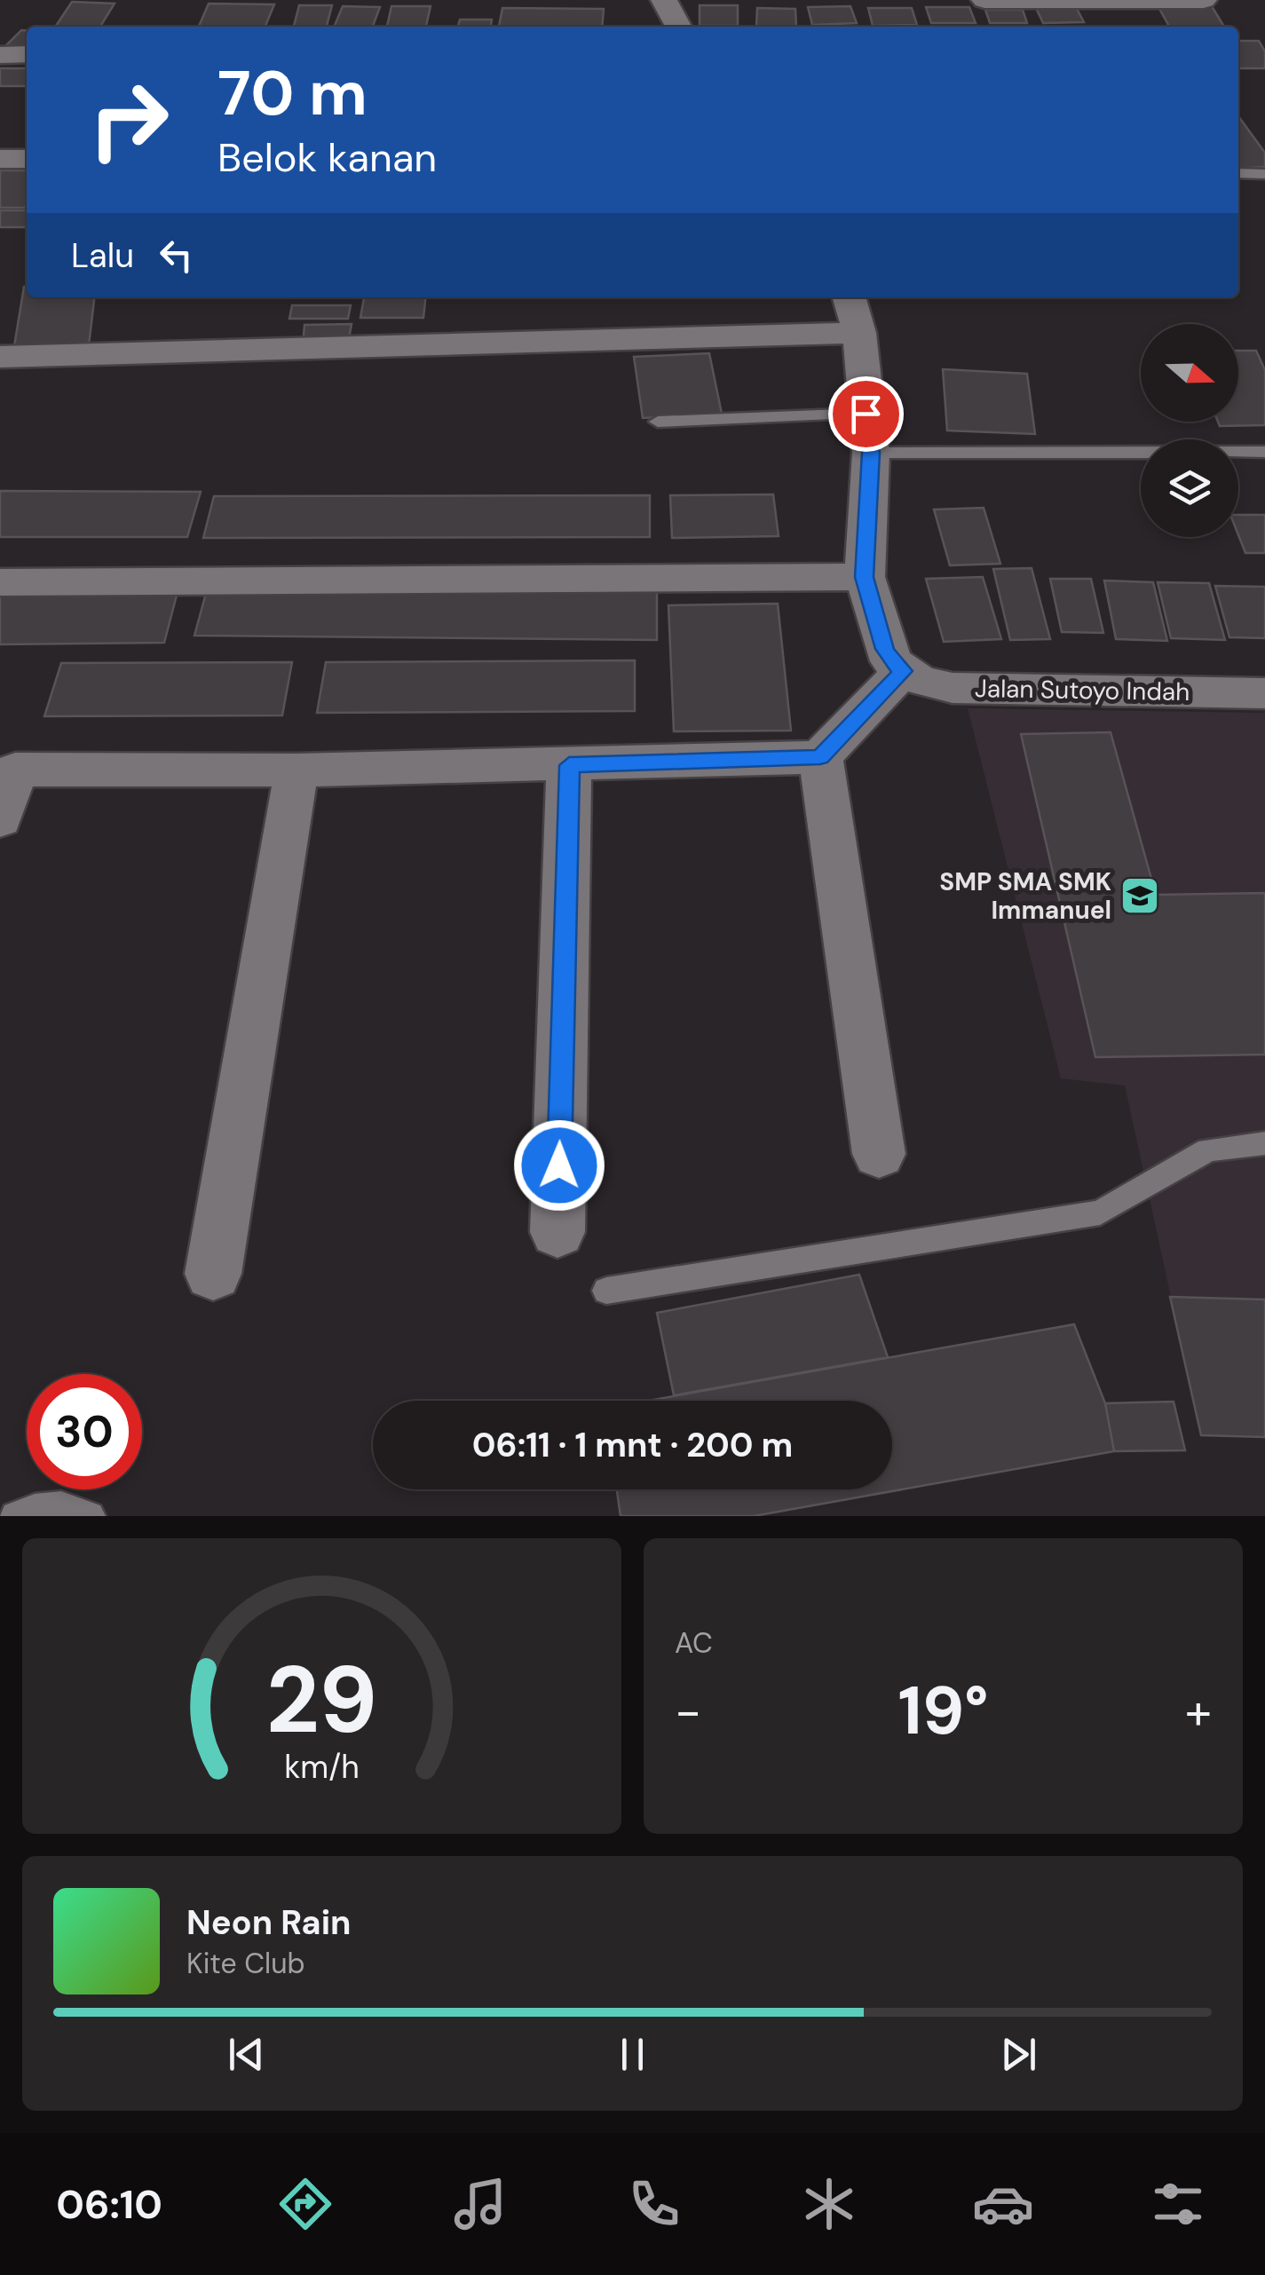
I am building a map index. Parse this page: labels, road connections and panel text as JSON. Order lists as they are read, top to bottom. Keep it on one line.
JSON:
{"streets":{"street":["Jalan Sutoyo Indah"]},"places":{"school or university":["SMP SMA SMK Immanuel"]},"north":"right","page":{"turn":["70 m","Belok kanan"],"then":"Lalu","limit":"30","trip":"06:11 · 1 mnt · 200 m","tile":"AC","heat":["−","19°","+"],"song":["Neon Rain","Kite Club"],"tabs":"06:10","gauge":["29","km/h"]}}
